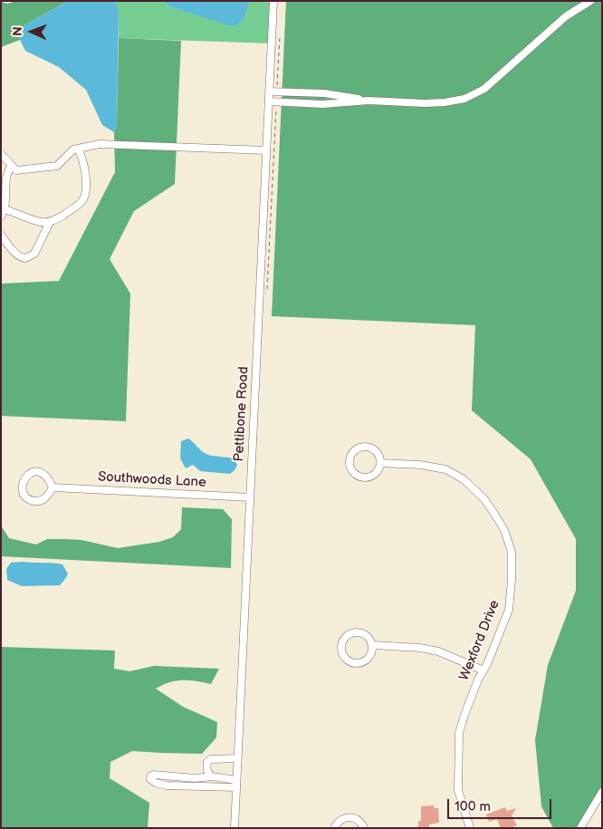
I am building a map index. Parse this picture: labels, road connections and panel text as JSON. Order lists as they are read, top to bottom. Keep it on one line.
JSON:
{"streets":{"street":["Pettibone Road","Southwoods Lane","Wexford Drive"]},"crossings":[["Pettibone Road","Southwoods Lane"]],"scale_bar":"100 m","north":"left"}
